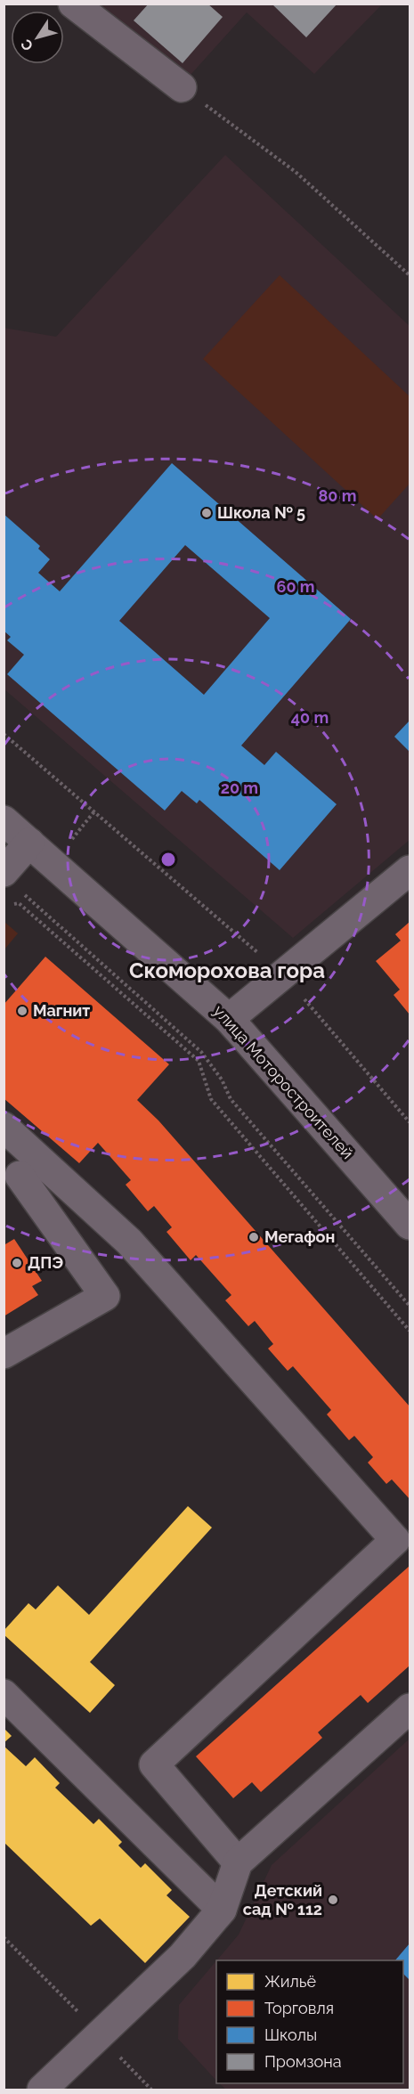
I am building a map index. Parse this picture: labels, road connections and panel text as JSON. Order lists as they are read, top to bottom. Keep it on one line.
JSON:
{"streets":{"street":["улица Моторостроителей"]},"districts":["Скоморохова гора"],"places":["Школа № 5","Магнит","Мегафон","ДПЭ","Детский сад № 112"],"legend":["Жильё","Торговля","Школы","Промзона"],"north":"bottom left","rings":["80 m","60 m","40 m","20 m"]}
